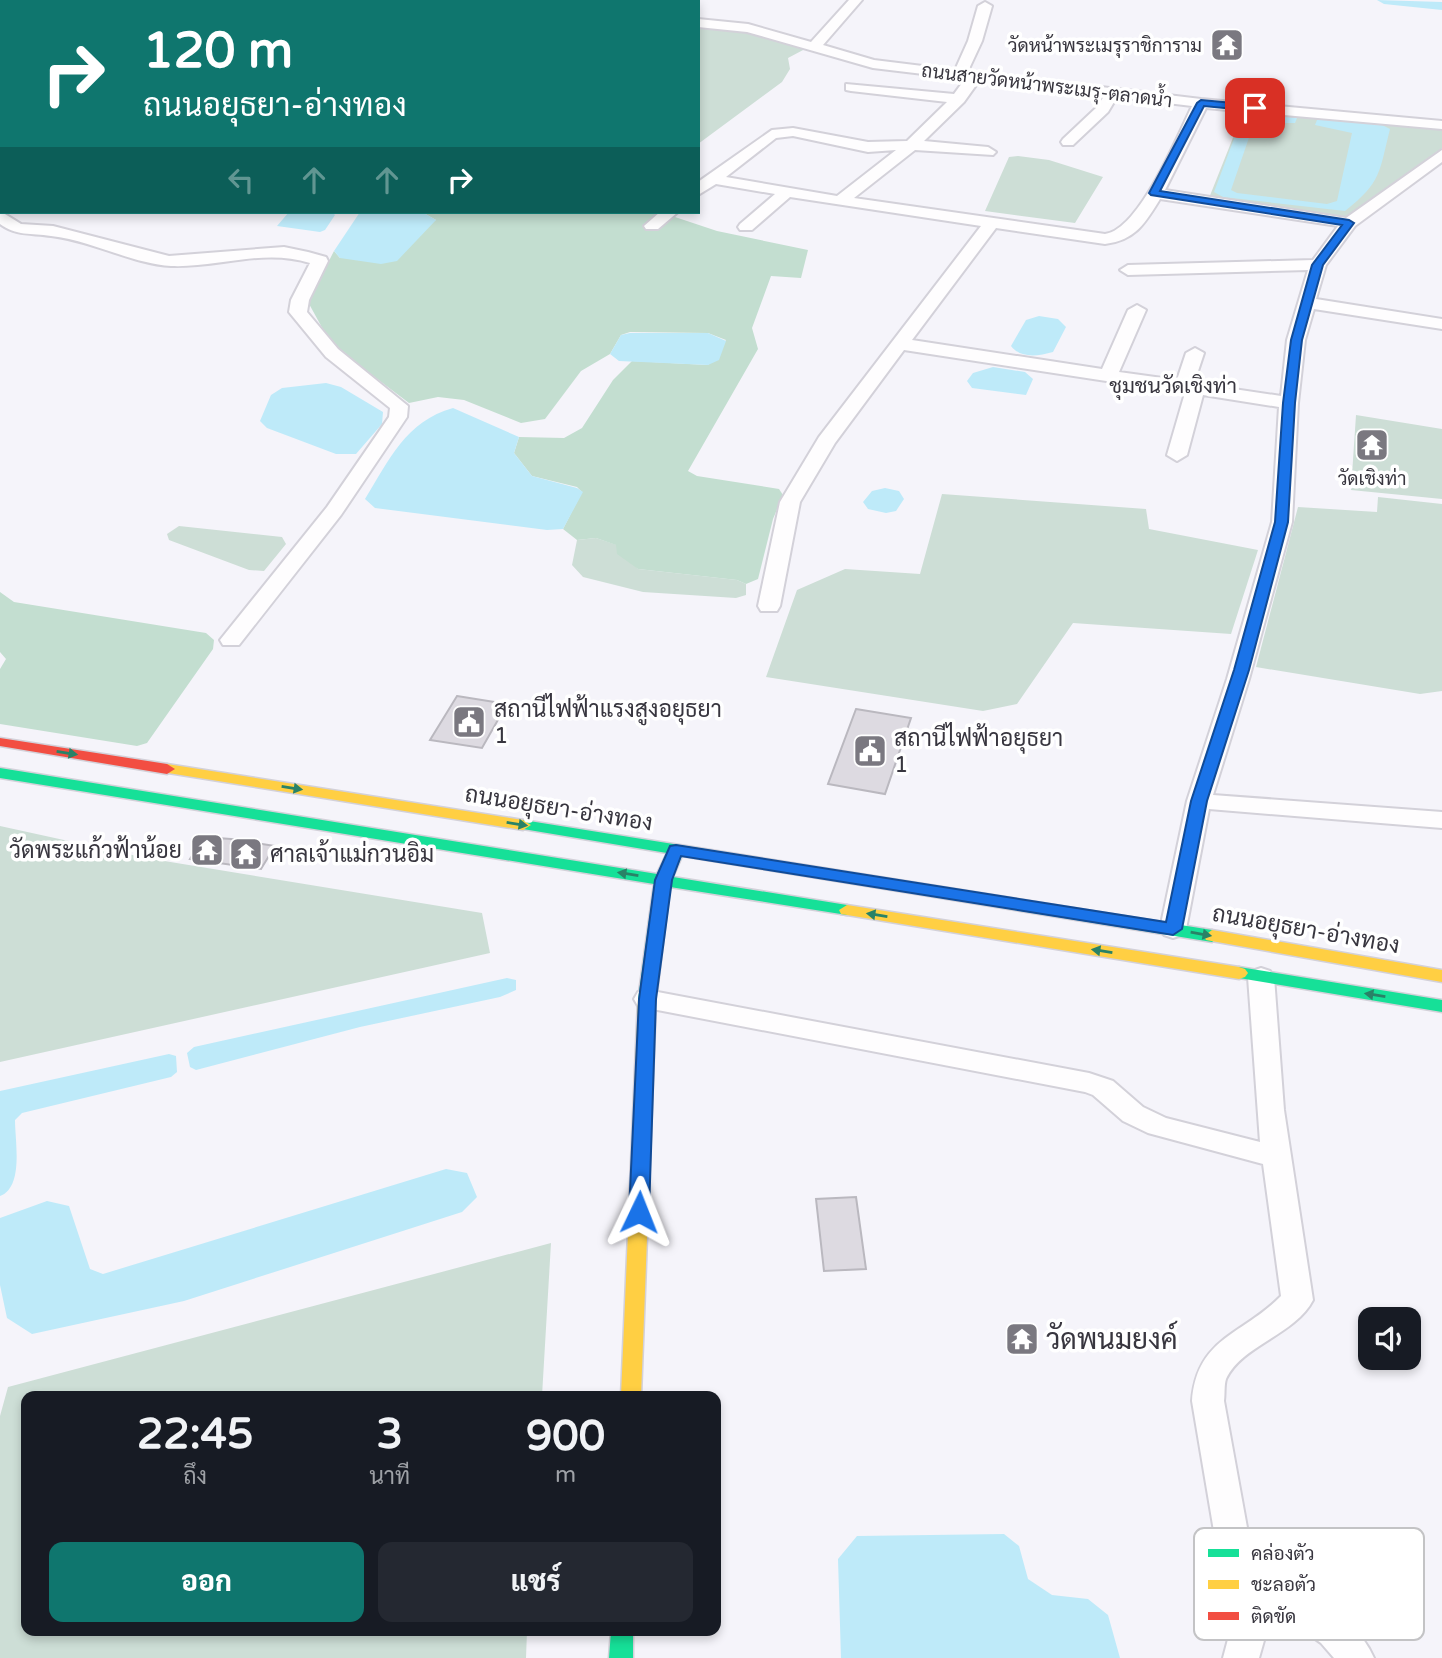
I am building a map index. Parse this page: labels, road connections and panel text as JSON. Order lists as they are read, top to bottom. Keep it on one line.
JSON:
{"streets":{"main road":["ถนนอยุธยา-อ่างทอง"],"street":["ถนนสายวัดหน้าพระเมรุ-ตลาดน้ำ"]},"districts":["ชุมชนวัดเชิงท่า"],"places":{"temple":["วัดหน้าพระเมรุราชิการาม","วัดเชิงท่า","วัดพระแก้วฟ้าน้อย","ศาลเจ้าแม่กวนอิม","วัดพนมยงค์"],"public building":["สถานีไฟฟ้าแรงสูงอยุธยา 1","สถานีไฟฟ้าอยุธยา 1"]},"legend":["คล่องตัว","ชะลอตัว","ติดขัด"],"page":{"turn":["120 m","ถนนอยุธยา-อ่างทอง"],"eta":["22:45","ถึง","3","นาที","900","m"],"buttons":["ออก","แชร์"]}}
